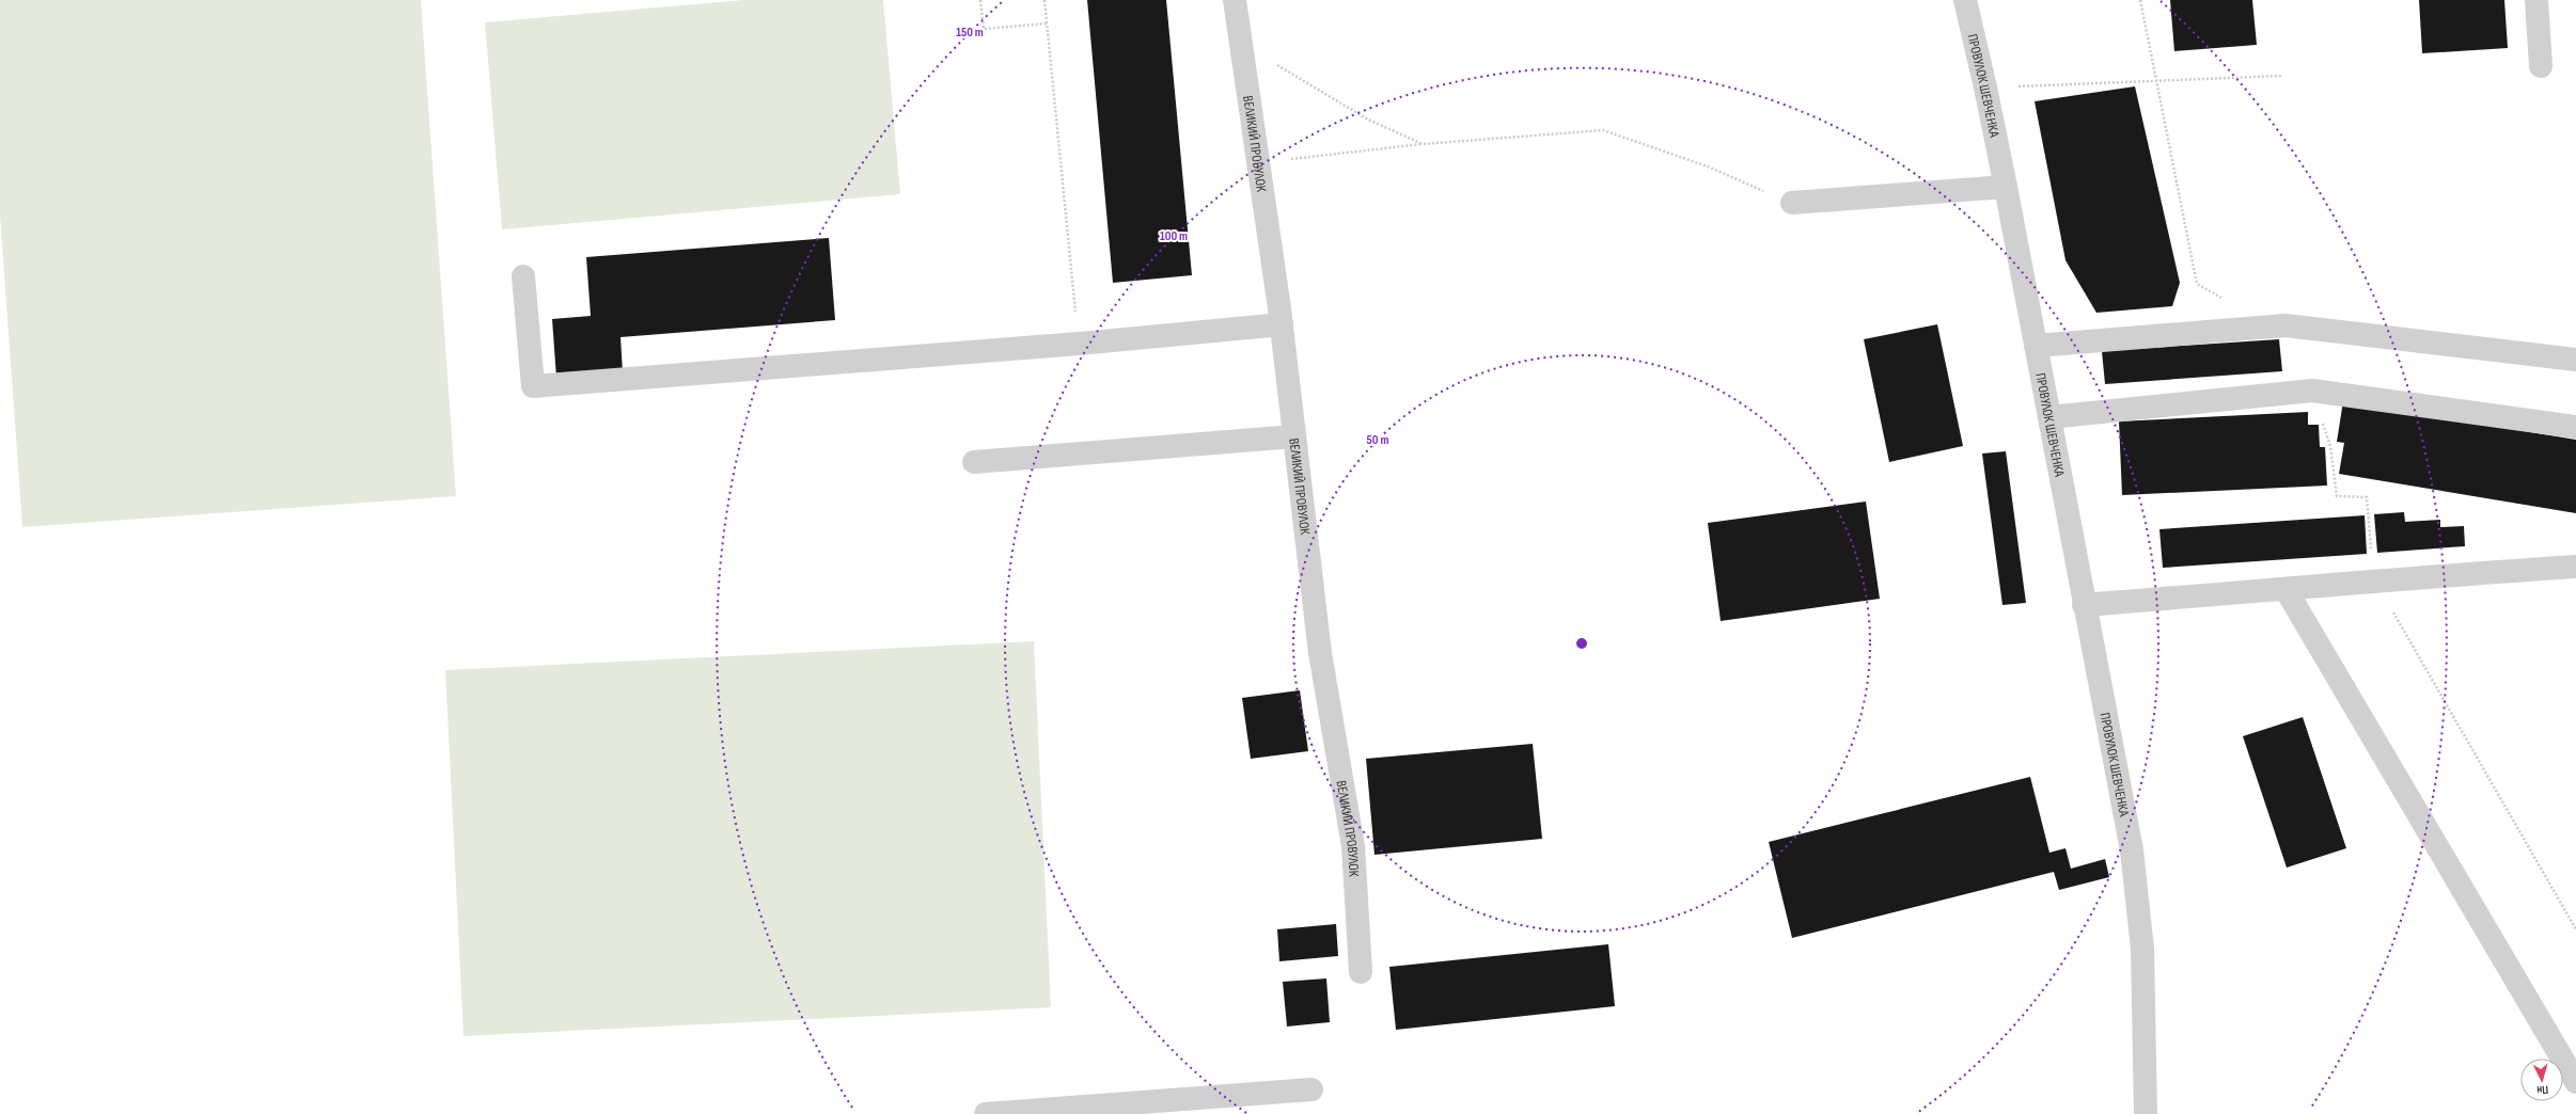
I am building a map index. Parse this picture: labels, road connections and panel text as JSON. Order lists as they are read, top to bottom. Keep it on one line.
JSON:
{"streets":{"street":["ПРОВУЛОК ШЕВЧЕНКА","ВЕЛИКИЙ ПРОВУЛОК"]},"north":"bottom","rings":["150 m","100 m","50 m"]}
